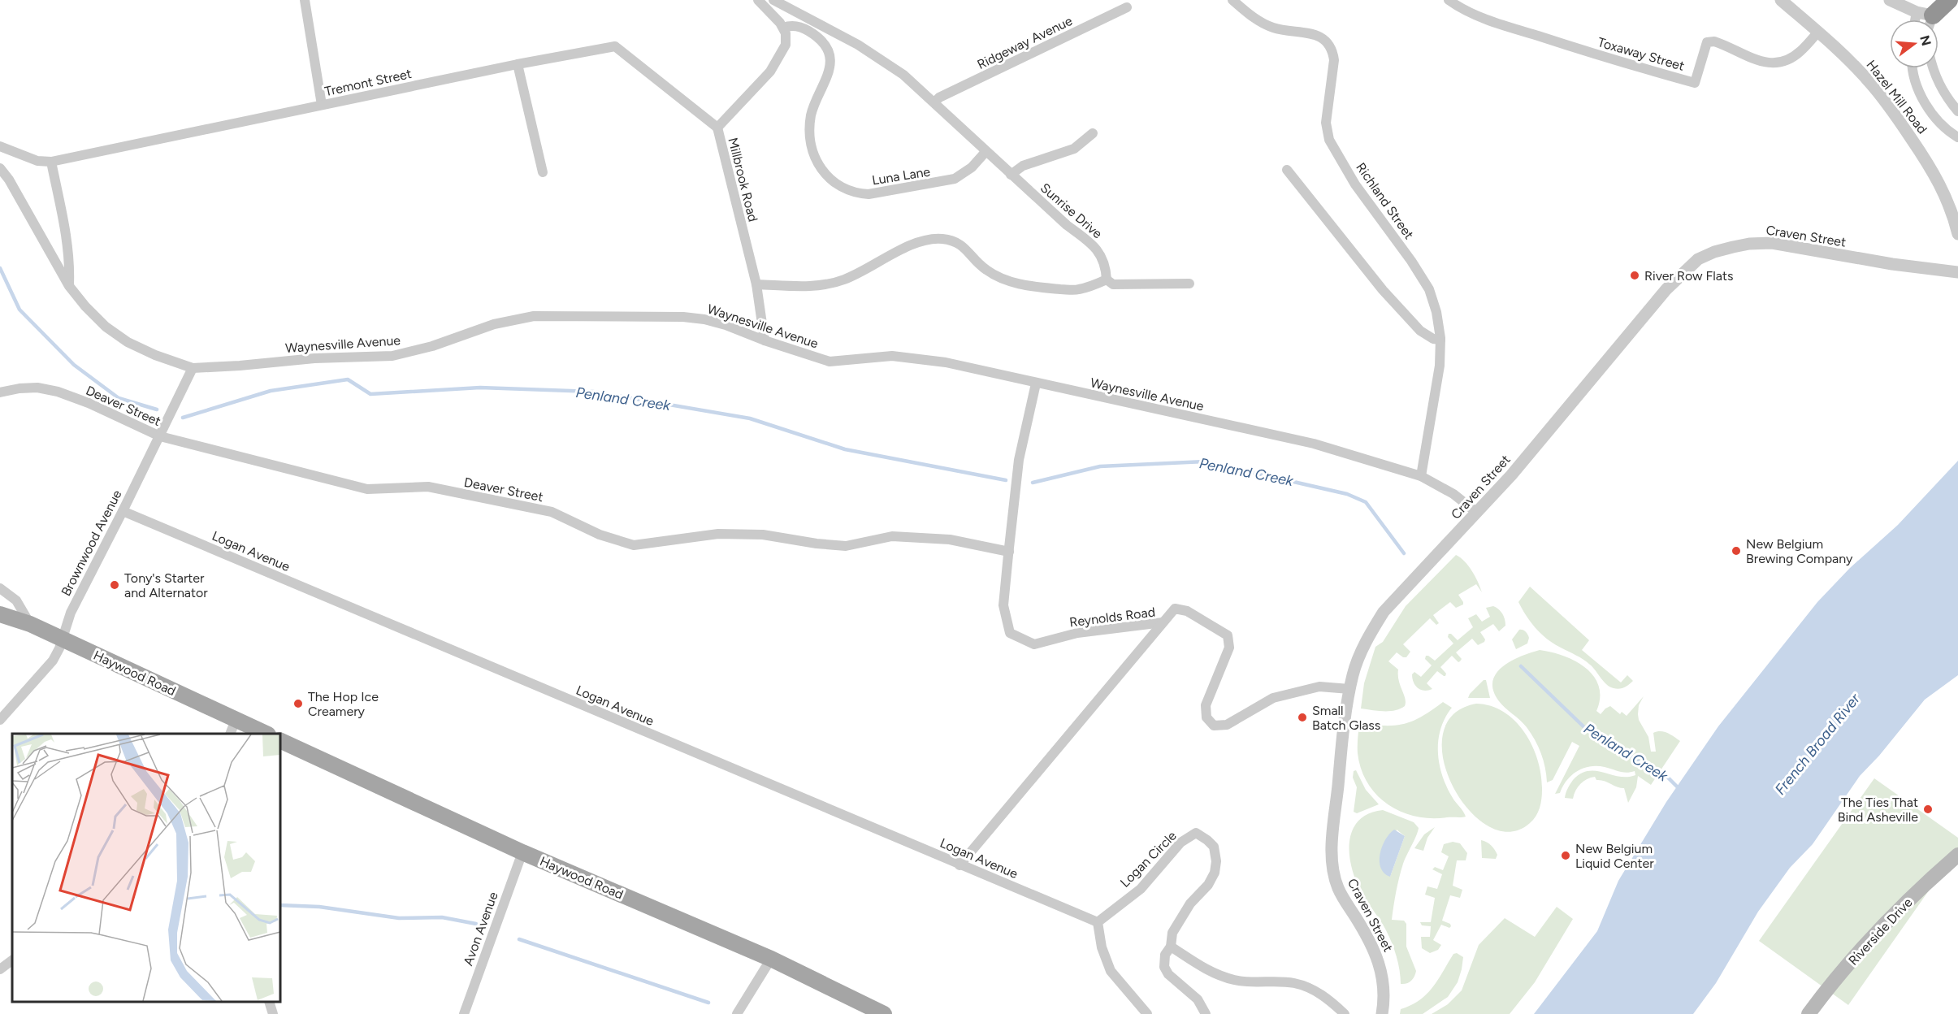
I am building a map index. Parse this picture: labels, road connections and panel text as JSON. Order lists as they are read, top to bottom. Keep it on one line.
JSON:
{"streets":{"main road":["Haywood Road","Riverside Drive"],"street":["Ridgeway Avenue","Toxaway Street","Tremont Street","Hazel Mill Road","Luna Lane","Millbrook Road","Richland Street","Sunrise Drive","Craven Street","Waynesville Avenue","Deaver Street","Brownwood Avenue","Logan Avenue","Reynolds Road","Logan Circle","Avon Avenue"]},"crossings":[["Ridgeway Avenue","Sunrise Drive"],["Toxaway Street","Hazel Mill Road"],["Tremont Street","Millbrook Road"],["Luna Lane","Millbrook Road"],["Luna Lane","Sunrise Drive"],["Millbrook Road","Waynesville Avenue"],["Richland Street","Waynesville Avenue"],["Craven Street","Waynesville Avenue"],["Waynesville Avenue","Brownwood Avenue"],["Waynesville Avenue","Reynolds Road"],["Deaver Street","Brownwood Avenue"],["Deaver Street","Reynolds Road"],["Brownwood Avenue","Logan Avenue"],["Brownwood Avenue","Haywood Road"],["Logan Avenue","Reynolds Road"],["Logan Avenue","Logan Circle"],["Haywood Road","Avon Avenue"]],"water":["Penland Creek","French Broad River"],"places":["River Row Flats","New Belgium Brewing Company","Tony's Starter and Alternator","The Hop Ice Creamery","Small Batch Glass","The Ties That Bind Asheville","New Belgium Liquid Center"],"north":"right"}
